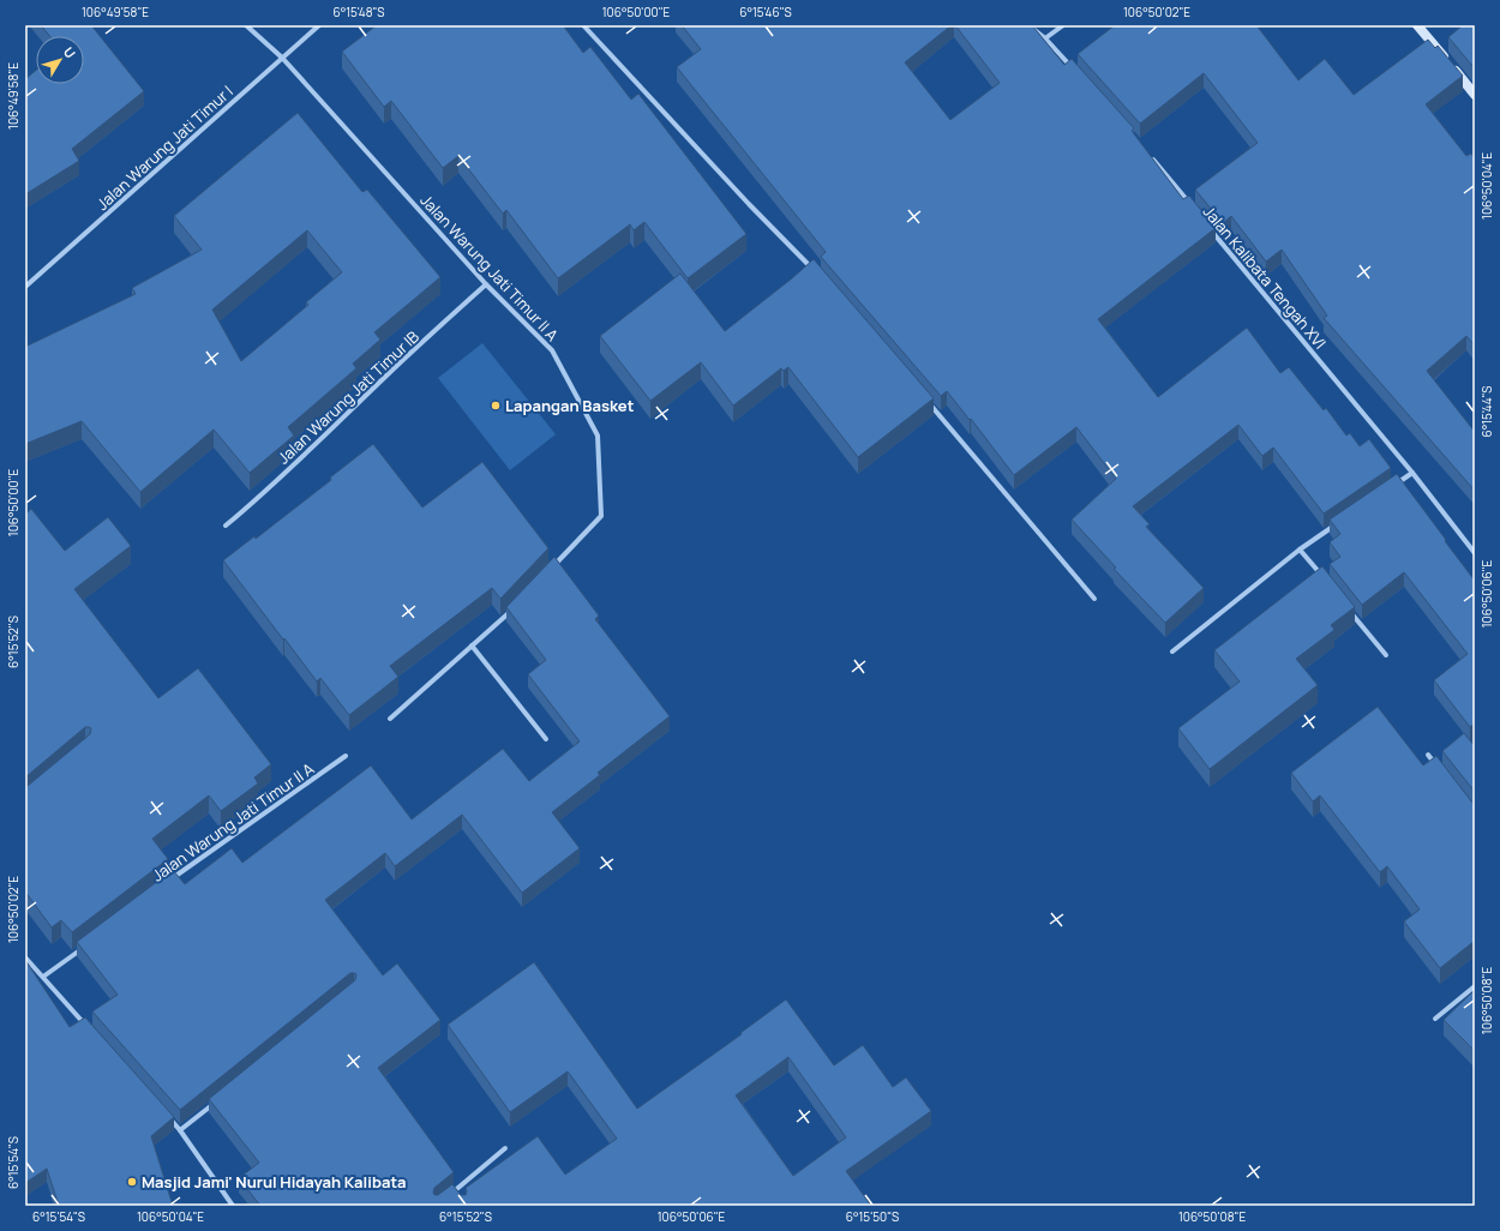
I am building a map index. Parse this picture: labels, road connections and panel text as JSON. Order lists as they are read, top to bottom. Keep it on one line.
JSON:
{"streets":{"street":["Jalan Warung Jati Timur I","Jalan Warung Jati Timur II A","Jalan Kalibata Tengah XVI","Jalan Warung Jati Timur IB"]},"crossings":[["Jalan Warung Jati Timur I","Jalan Warung Jati Timur II A"],["Jalan Warung Jati Timur II A","Jalan Warung Jati Timur IB"]],"places":["Lapangan Basket","Masjid Jami' Nurul Hidayah Kalibata"],"north":"top right","coordinates":["106°49'58\"E","6°15'48\"S","106°50'00\"E","6°15'46\"S","106°50'02\"E","106°50'04\"E","6°15'44\"S","106°50'06\"E","6°15'52\"S","106°50'08\"E","6°15'54\"S","6°15'50\"S"]}
